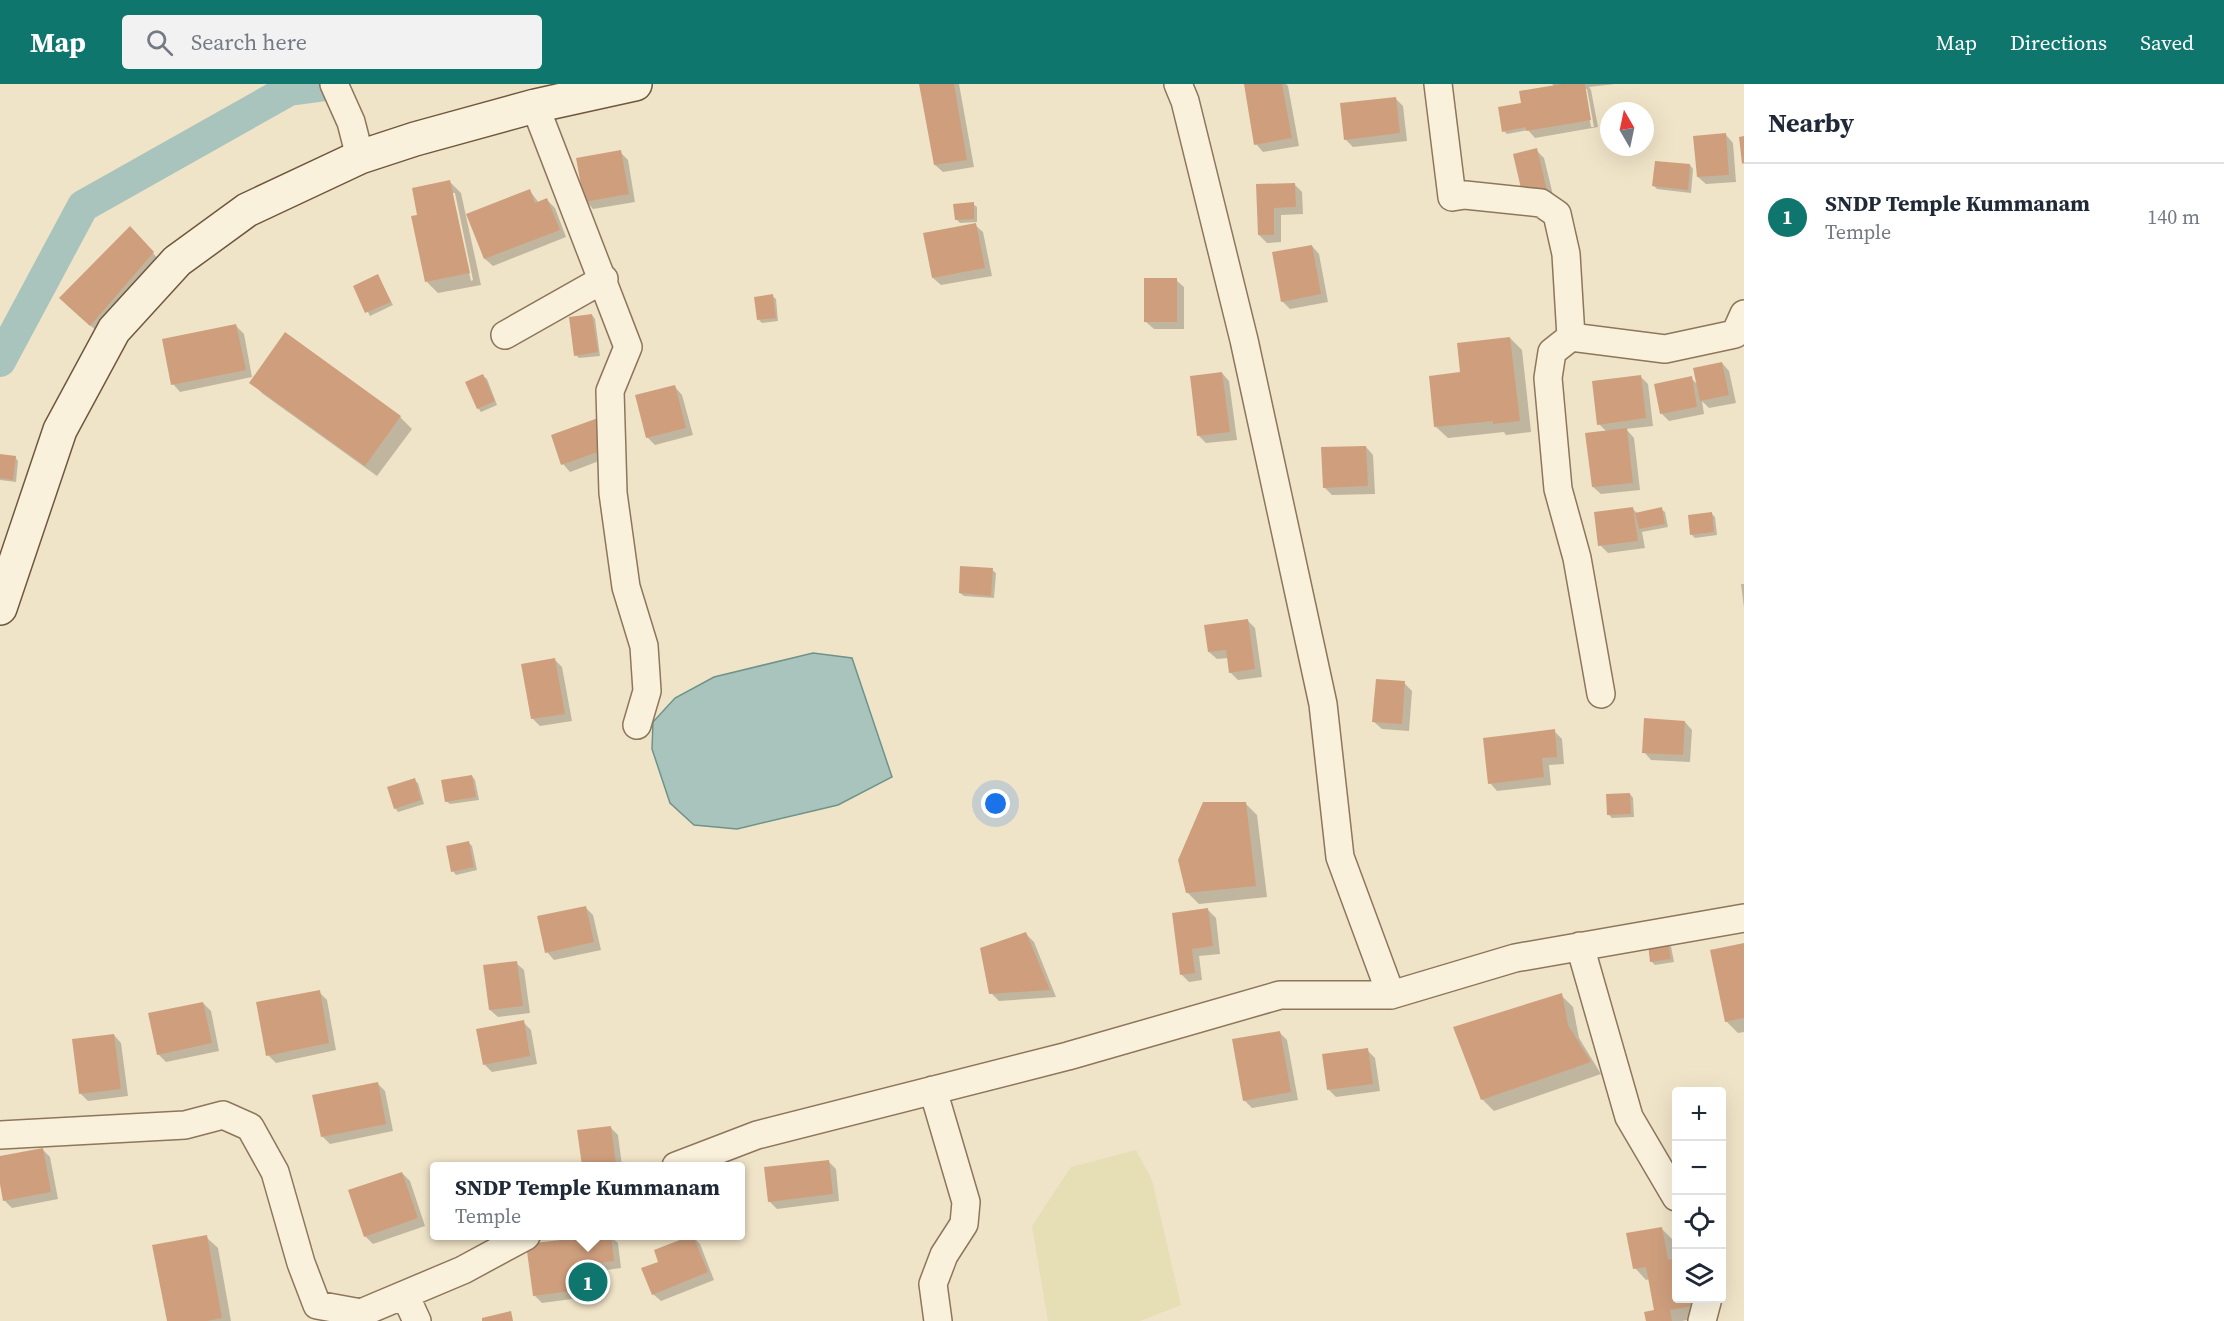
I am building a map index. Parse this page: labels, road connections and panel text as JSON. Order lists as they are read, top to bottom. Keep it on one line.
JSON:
{"north":"top","page":{"header":"Map","search":"Search here","nav":["Map","Directions","Saved"],"heading":"Nearby","list":[{"mark":"1","name":"SNDP Temple Kummanam","note":"Temple","value":"140 m"}],"map_buttons":["+","−"],"popup":["SNDP Temple Kummanam","Temple"],"pins":"1"}}
